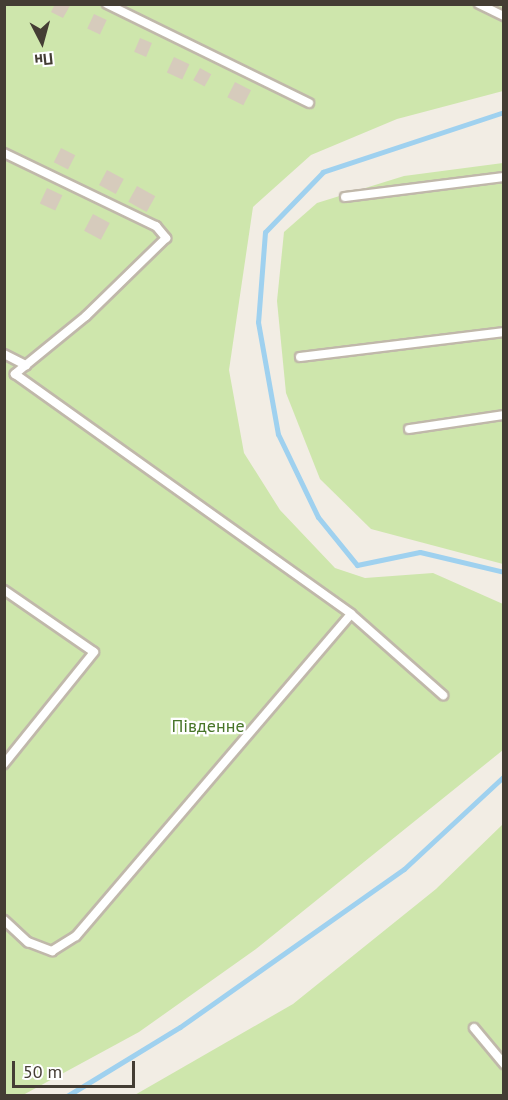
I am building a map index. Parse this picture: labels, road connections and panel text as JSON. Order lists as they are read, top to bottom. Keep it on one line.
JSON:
{"parks":["Південне"],"scale_bar":"50 m","north":"bottom"}
